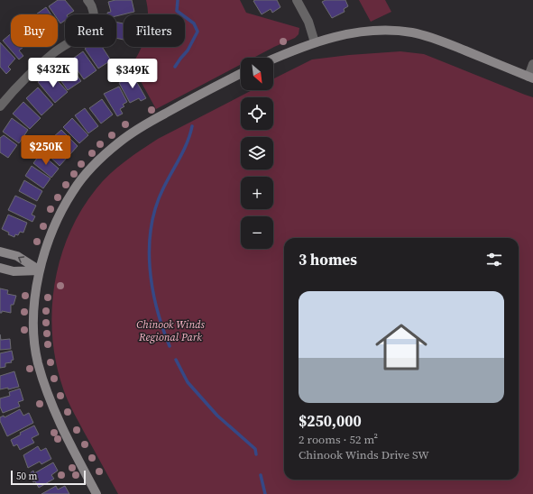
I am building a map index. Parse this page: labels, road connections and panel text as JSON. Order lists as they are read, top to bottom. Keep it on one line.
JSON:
{"parks":["Chinook Winds Regional Park"],"scale_bar":"50 m","north":"bottom right","page":{"chip":["Buy","Rent","Filters"],"map_buttons":["+","−"],"price":["$432K","$349K","$250K"],"heading":"3 homes","list":[{"name":"$250,000","note":"2 rooms · 52 m² · Chinook Winds Drive SW"}],"scale":"50 m"}}
